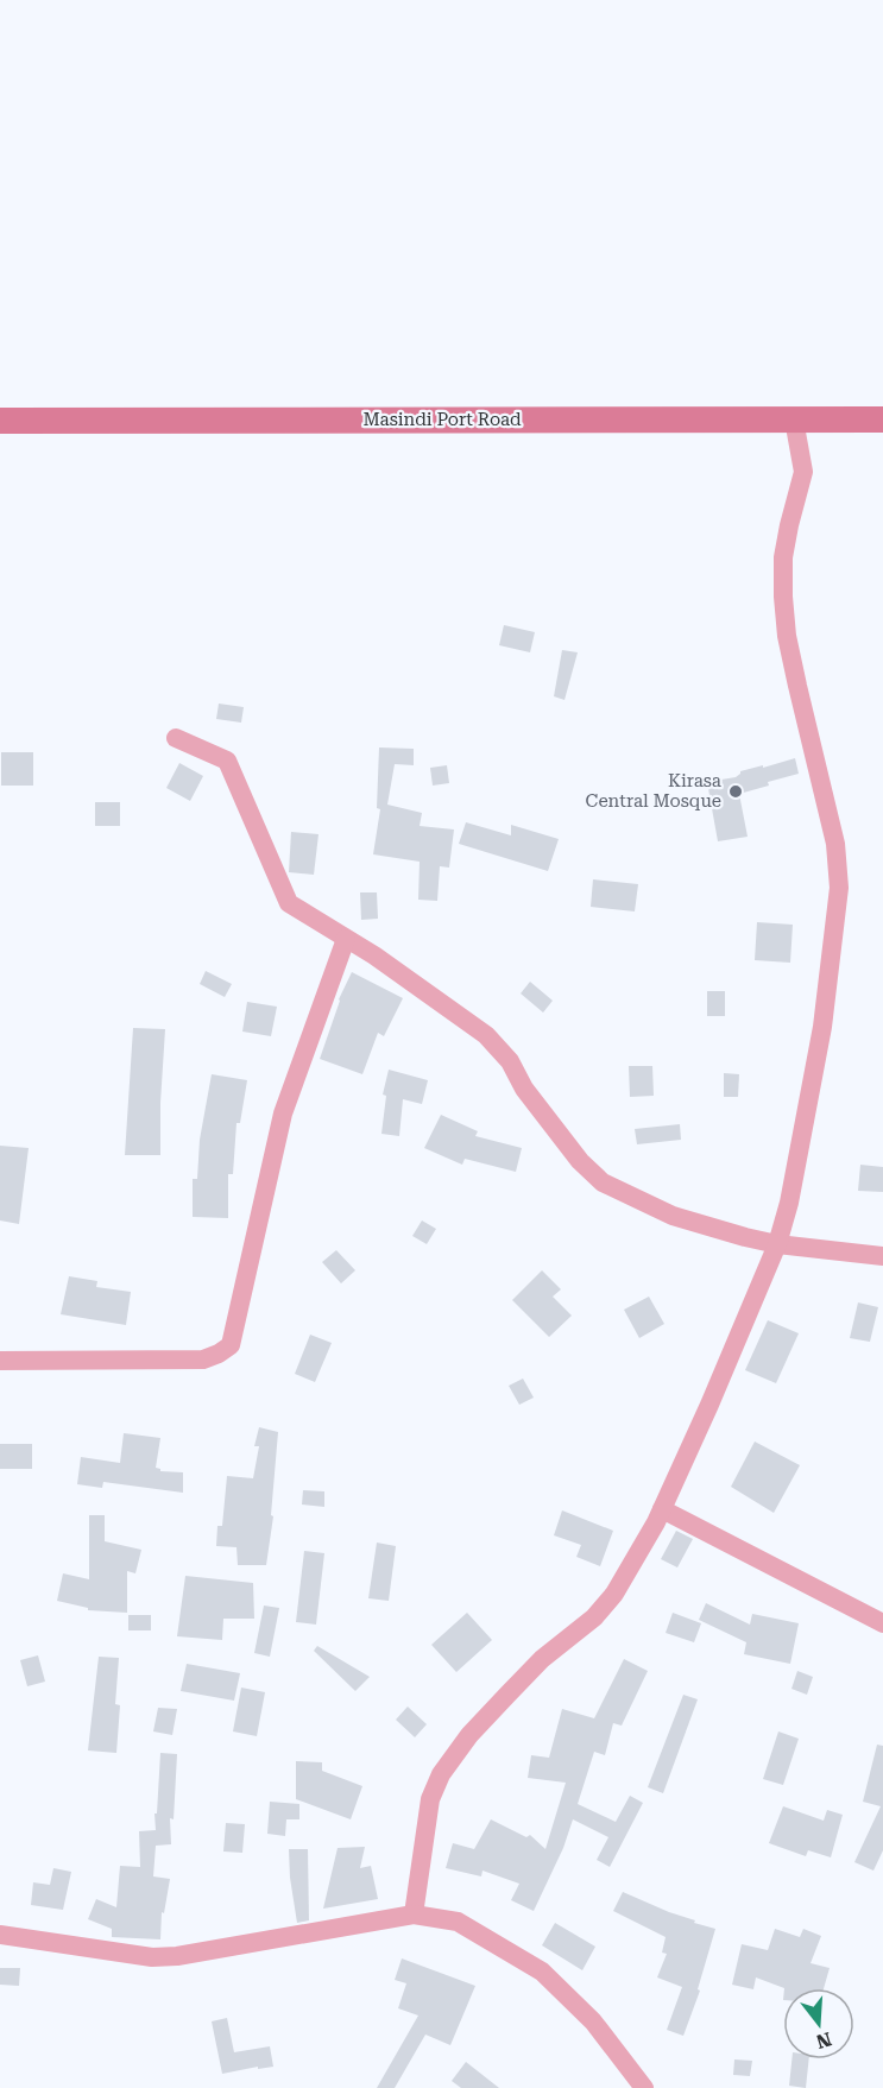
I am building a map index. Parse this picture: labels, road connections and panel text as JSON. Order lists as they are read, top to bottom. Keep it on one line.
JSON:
{"streets":{"main road":["Masindi Port Road"]},"places":["Kirasa Central Mosque"],"north":"bottom"}
